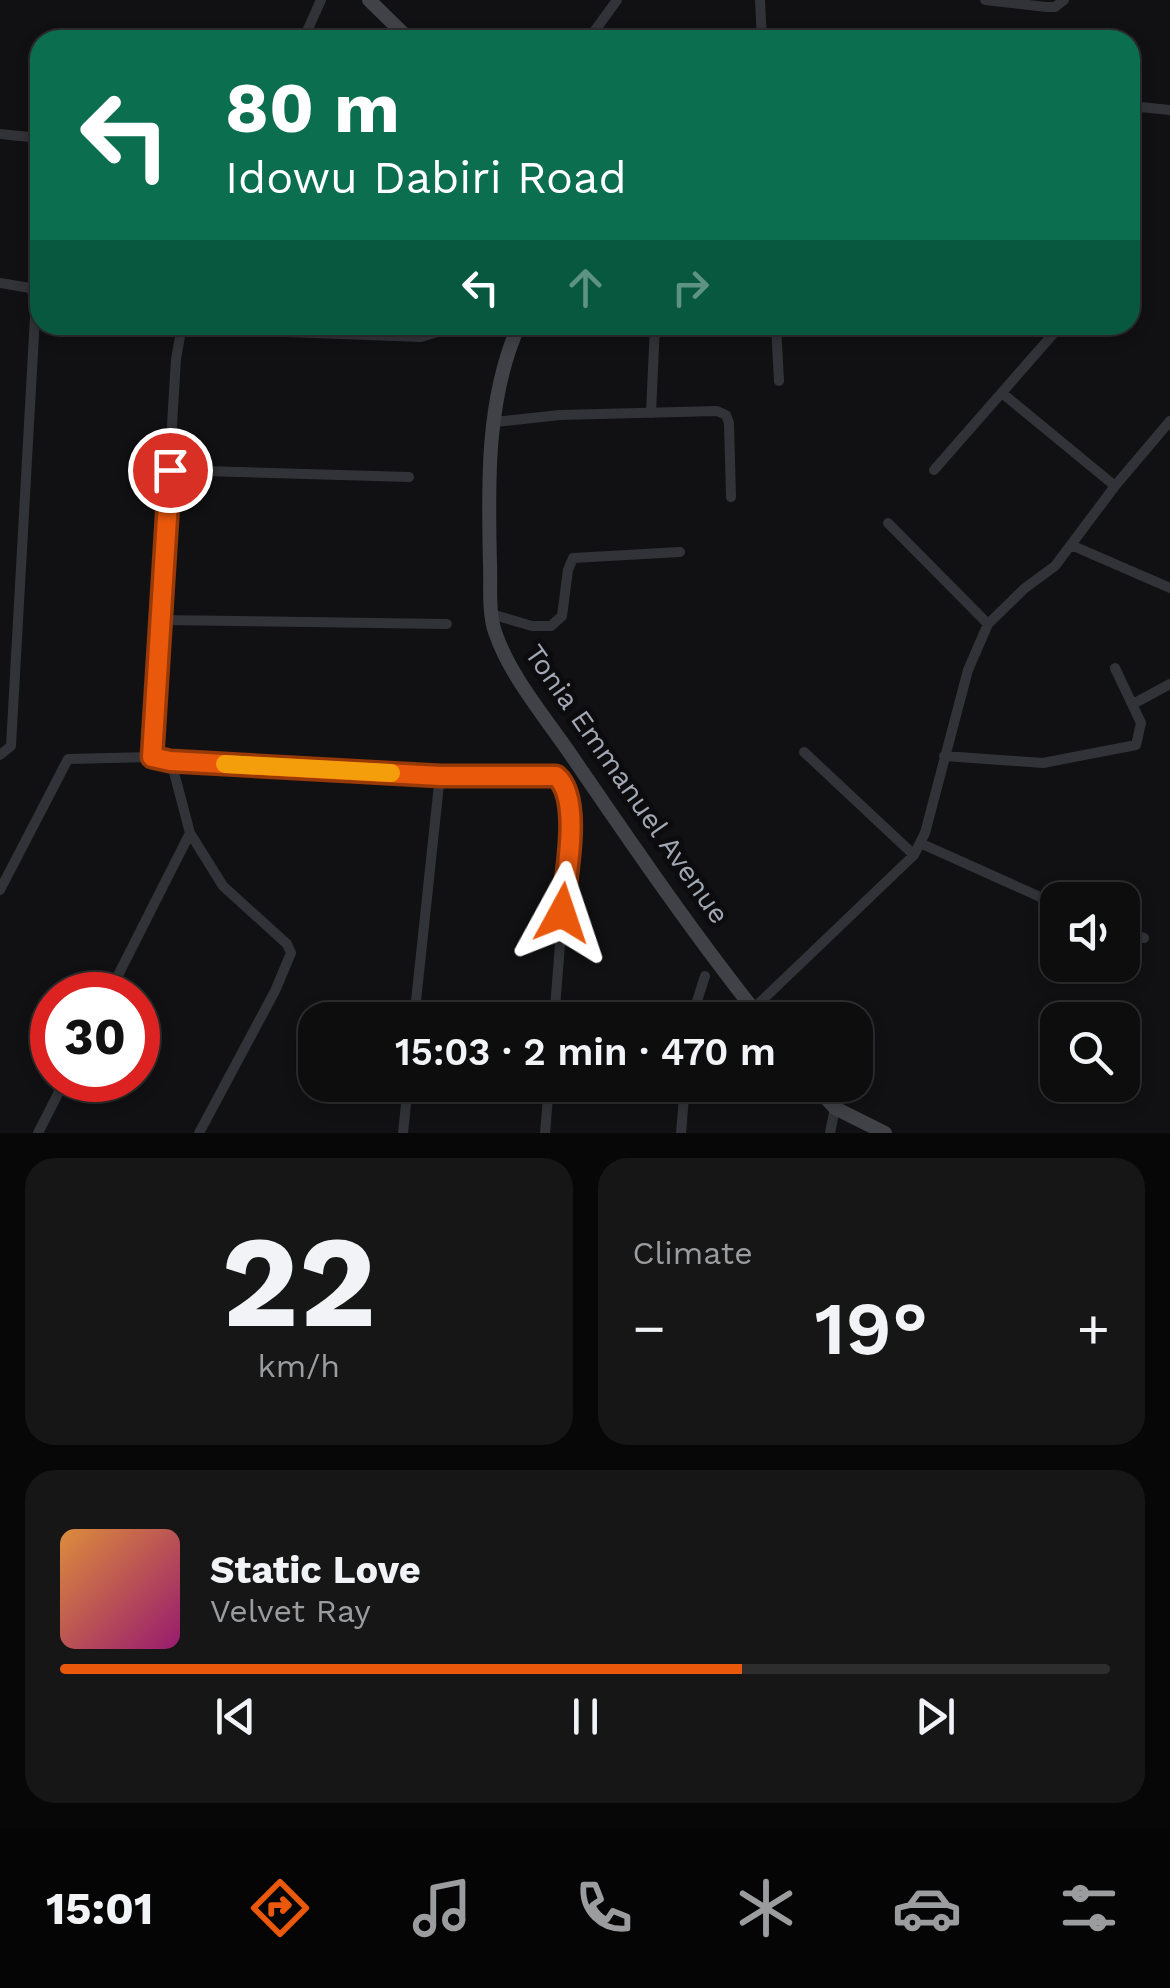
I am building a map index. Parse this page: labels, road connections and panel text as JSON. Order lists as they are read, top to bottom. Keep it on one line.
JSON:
{"streets":{"street":["Tonia Emmanuel Avenue"]},"page":{"turn":["80 m","Idowu Dabiri Road"],"limit":"30","trip":"15:03 · 2 min · 470 m","tile":[["22","km/h"],"Climate"],"heat":["−","19°","+"],"song":["Static Love","Velvet Ray"],"tabs":"15:01"}}
